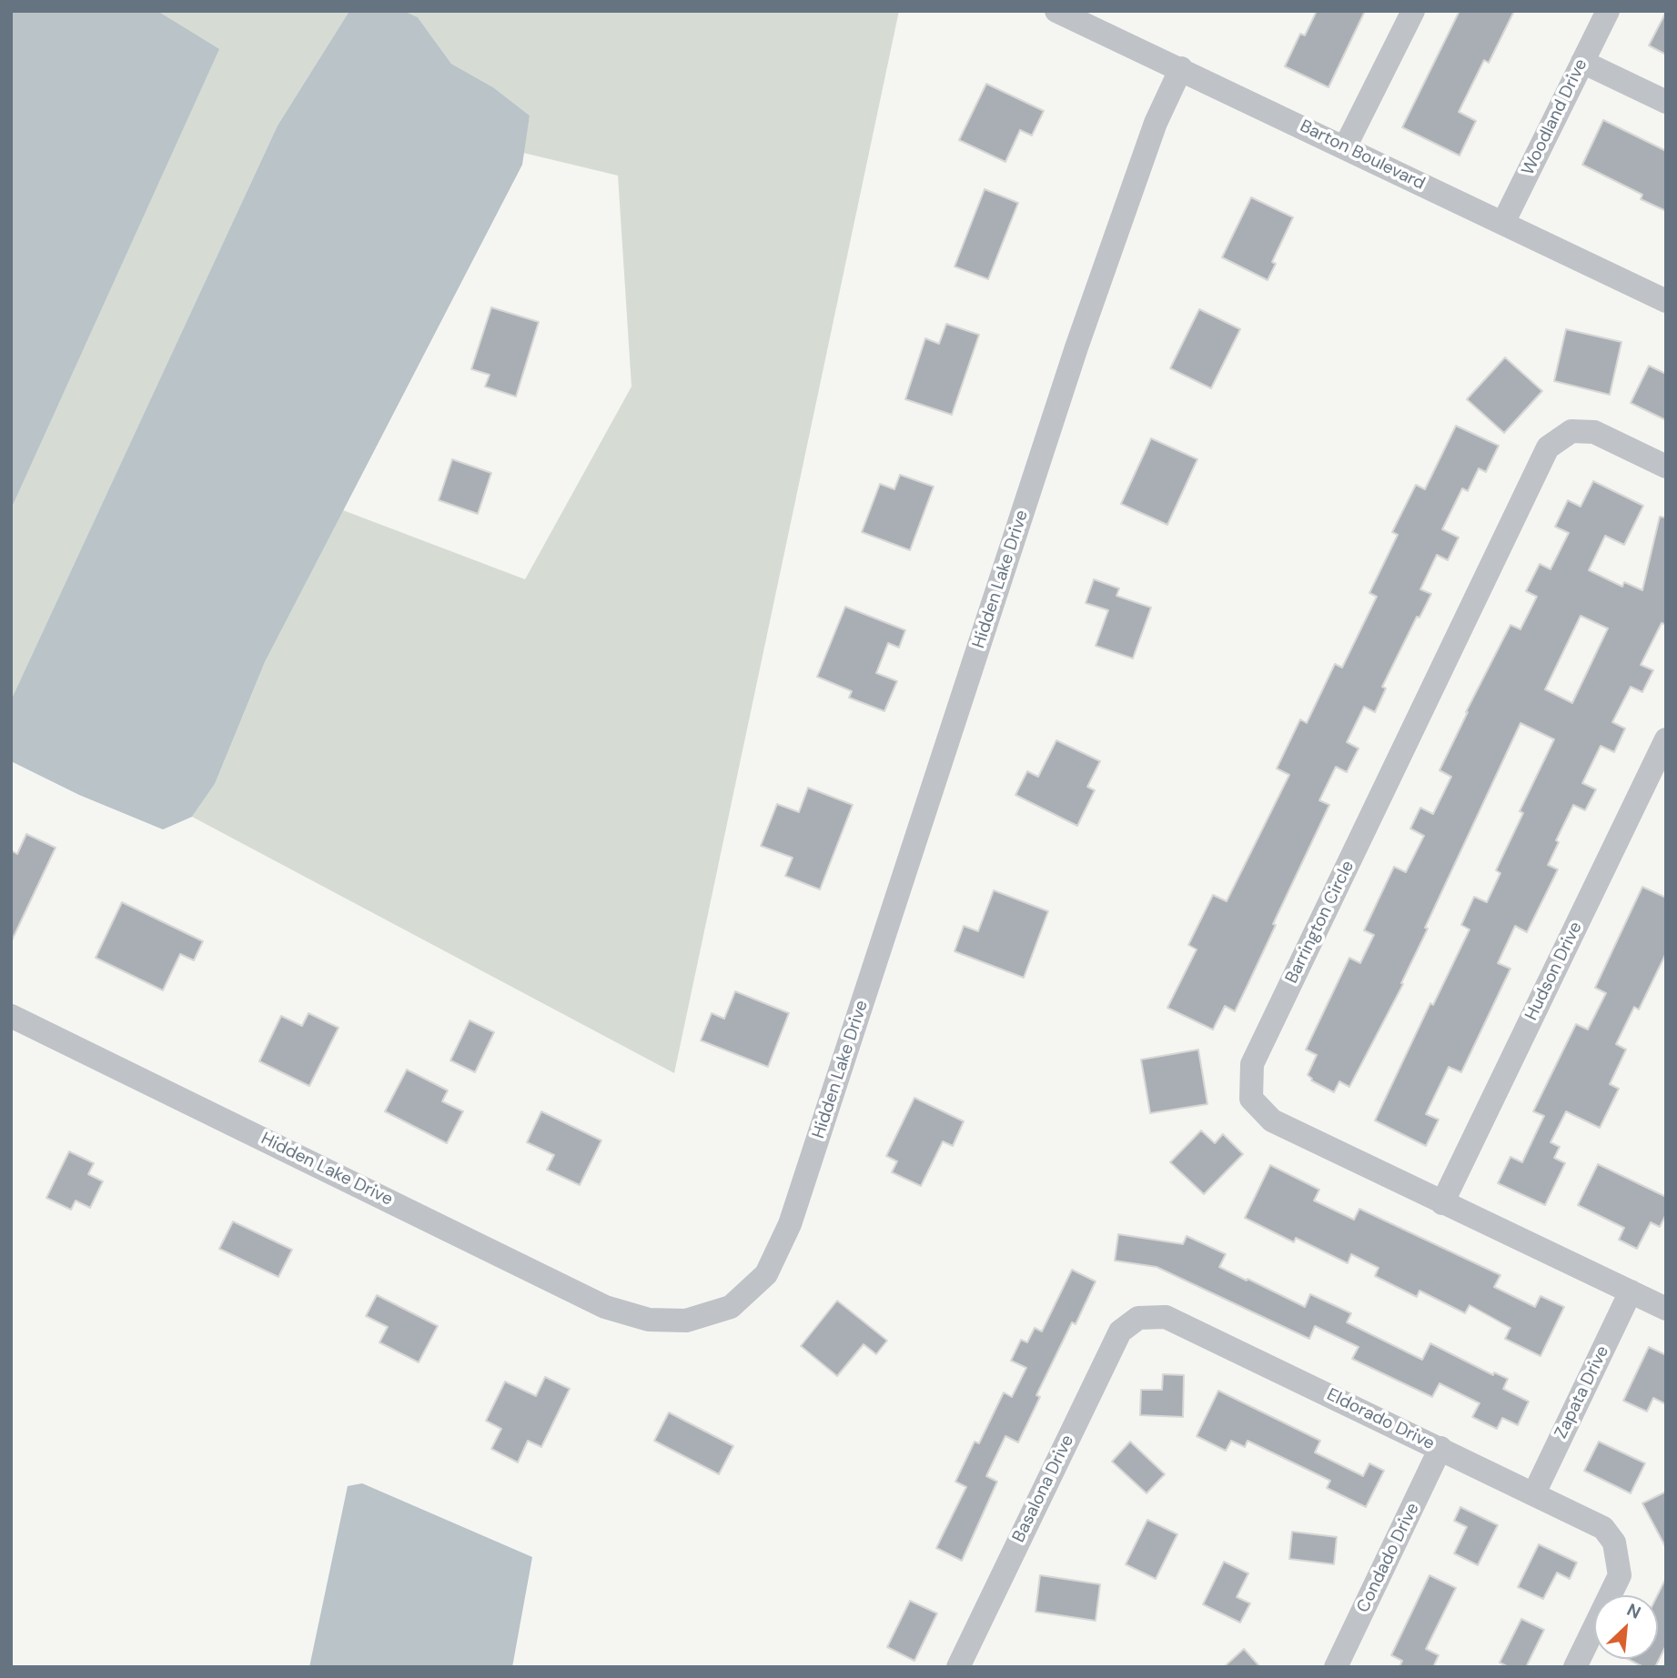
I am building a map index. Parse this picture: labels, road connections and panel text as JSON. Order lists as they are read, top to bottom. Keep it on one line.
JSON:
{"streets":{"street":["Woodland Drive","Barton Boulevard","Hidden Lake Drive","Barrington Circle","Hudson Drive","Zapata Drive","Eldorado Drive","Basalona Drive","Condado Drive"]},"crossings":[["Woodland Drive","Barton Boulevard"],["Barton Boulevard","Hidden Lake Drive"],["Barrington Circle","Hudson Drive"],["Barrington Circle","Zapata Drive"],["Zapata Drive","Eldorado Drive"],["Eldorado Drive","Basalona Drive"],["Eldorado Drive","Condado Drive"]],"north":"top right"}
